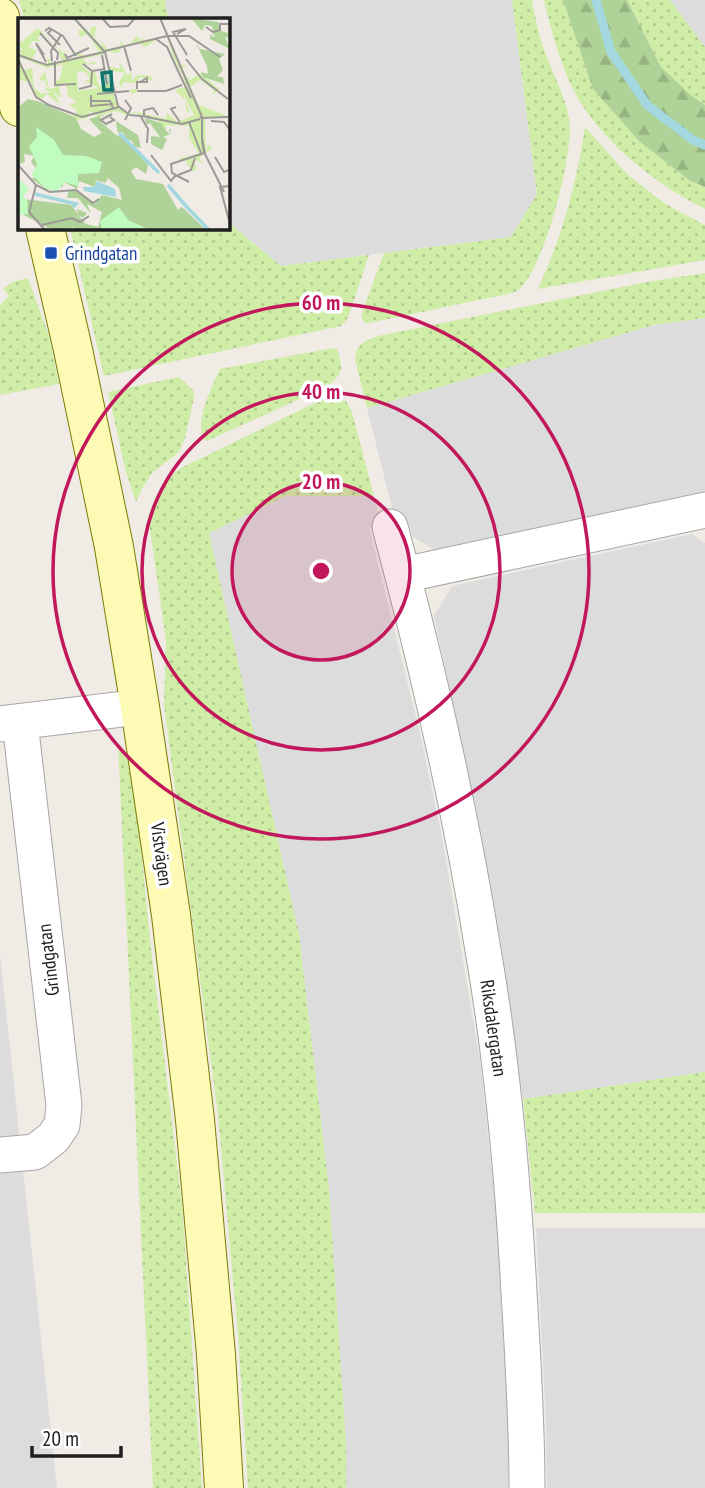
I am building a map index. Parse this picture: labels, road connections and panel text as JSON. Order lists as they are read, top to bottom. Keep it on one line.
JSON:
{"streets":{"main road":["Vistvägen"],"street":["Grindgatan","Riksdalergatan"]},"crossings":[["Vistvägen","Grindgatan"]],"places":{"transit":["Grindgatan"]},"scale_bar":"20 m","rings":["60 m","40 m","20 m"]}
